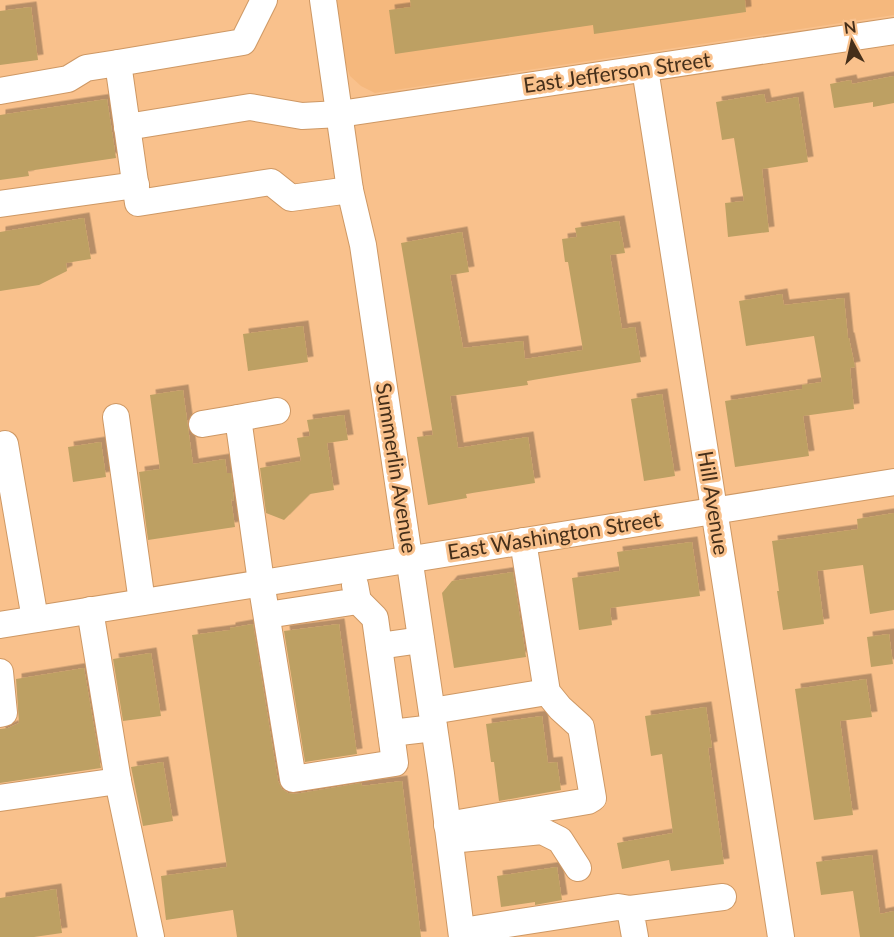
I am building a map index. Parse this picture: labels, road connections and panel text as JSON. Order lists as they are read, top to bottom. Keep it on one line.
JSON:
{"streets":{"street":["East Jefferson Street","Summerlin Avenue","Hill Avenue","East Washington Street"]},"crossings":[["East Jefferson Street","Summerlin Avenue"],["East Jefferson Street","Hill Avenue"],["Summerlin Avenue","East Washington Street"],["Hill Avenue","East Washington Street"]],"north":"top"}
